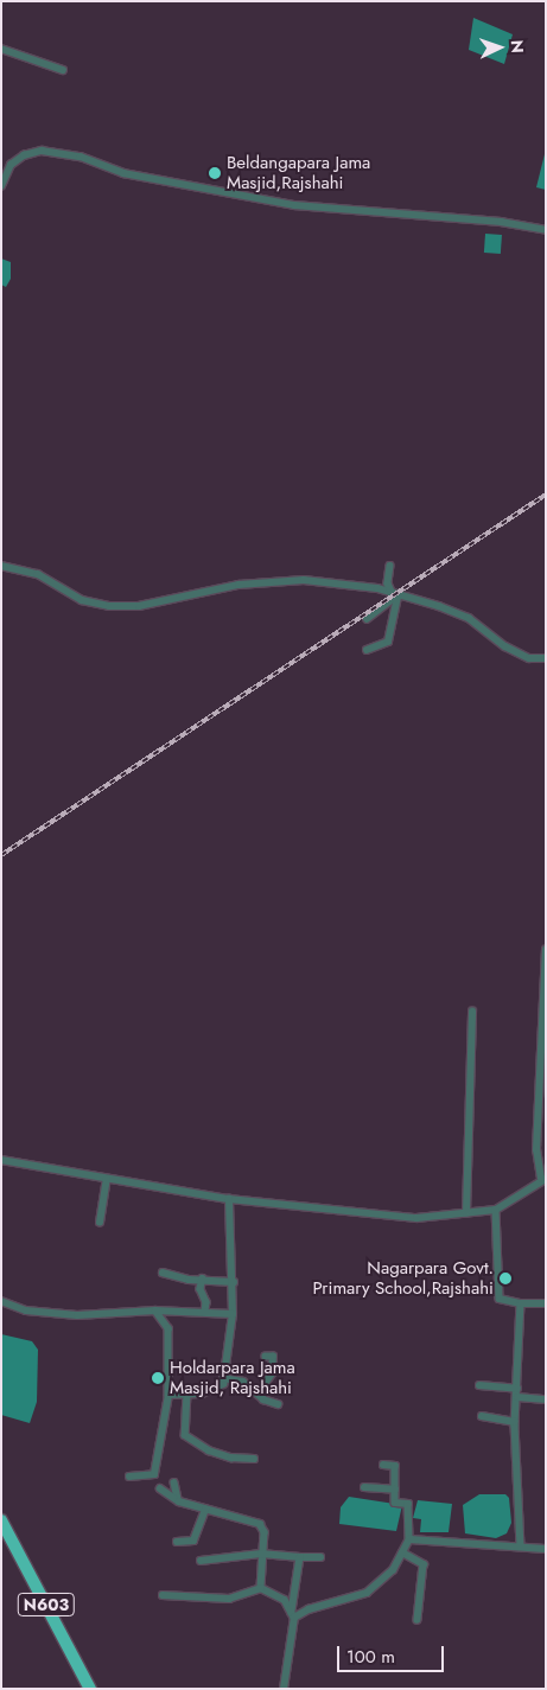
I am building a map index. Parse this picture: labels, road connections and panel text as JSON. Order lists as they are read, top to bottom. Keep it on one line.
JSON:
{"streets":{"highway":["N603"]},"places":["Beldangapara Jama Masjid,Rajshahi","Nagarpara Govt. Primary School,Rajshahi","Holdarpara Jama Masjid, Rajshahi"],"scale_bar":"100 m","north":"right"}
